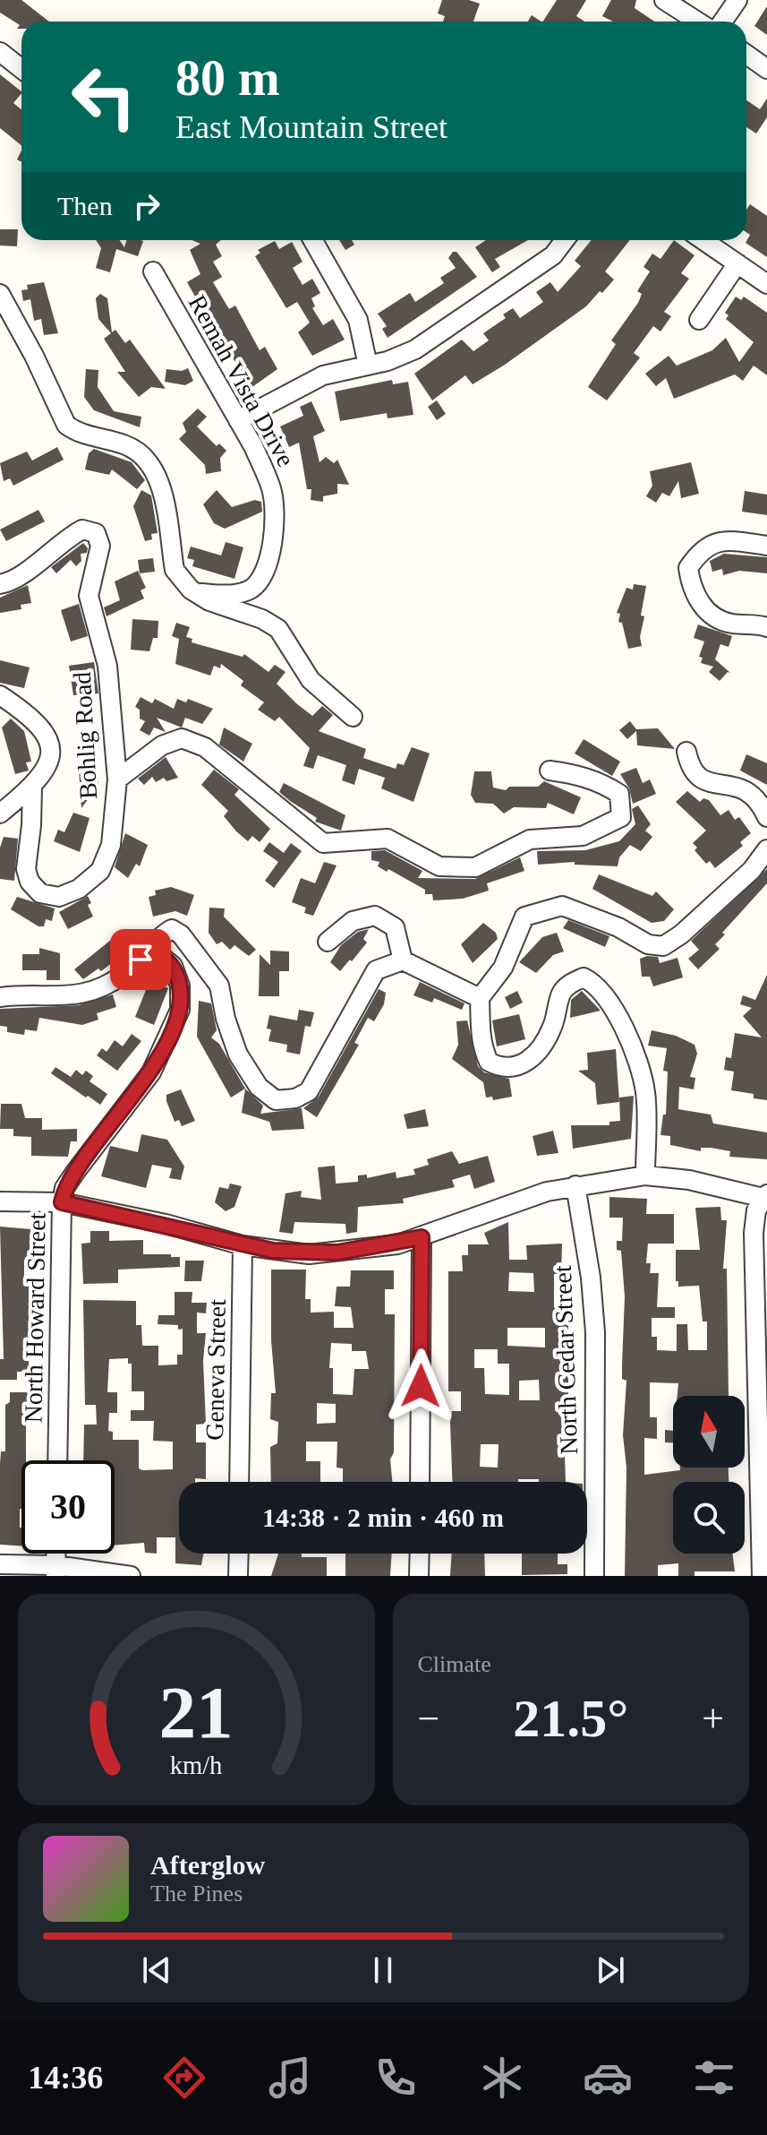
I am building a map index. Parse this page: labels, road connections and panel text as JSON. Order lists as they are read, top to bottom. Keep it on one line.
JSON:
{"streets":{"street":["Remah Vista Drive","Bohlig Road","North Howard Street","North Cedar Street","Geneva Street"]},"north":"top","page":{"turn":["80 m","East Mountain Street"],"then":"Then","limit":"30","trip":"14:38 · 2 min · 460 m","tile":"Climate","heat":["−","21.5°","+"],"song":["Afterglow","The Pines"],"tabs":"14:36","gauge":["21","km/h"]}}
